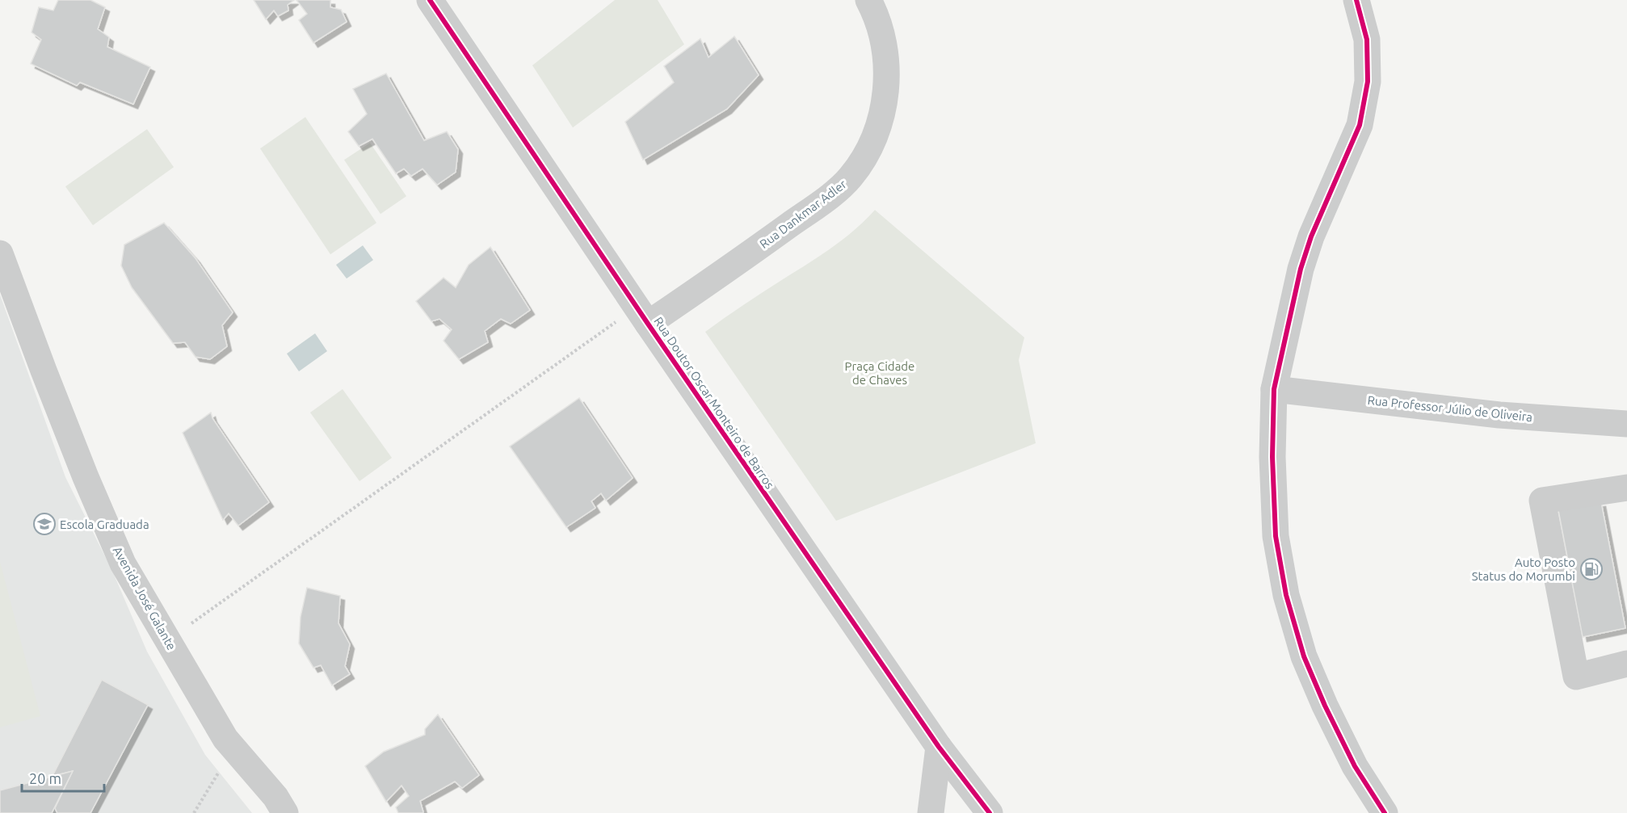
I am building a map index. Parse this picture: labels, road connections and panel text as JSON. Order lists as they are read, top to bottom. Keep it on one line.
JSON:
{"streets":{"street":["Rua Dankmar Adler","Rua Doutor Oscar Monteiro de Barros","Rua Professor Júlio de Oliveira","Avenida José Galante"]},"crossings":[["Rua Dankmar Adler","Rua Doutor Oscar Monteiro de Barros"]],"parks":["Praça Cidade de Chaves"],"places":{"school or university":["Escola Graduada"],"fuel station":["Auto Posto Status do Morumbi"]},"scale_bar":"20 m"}
